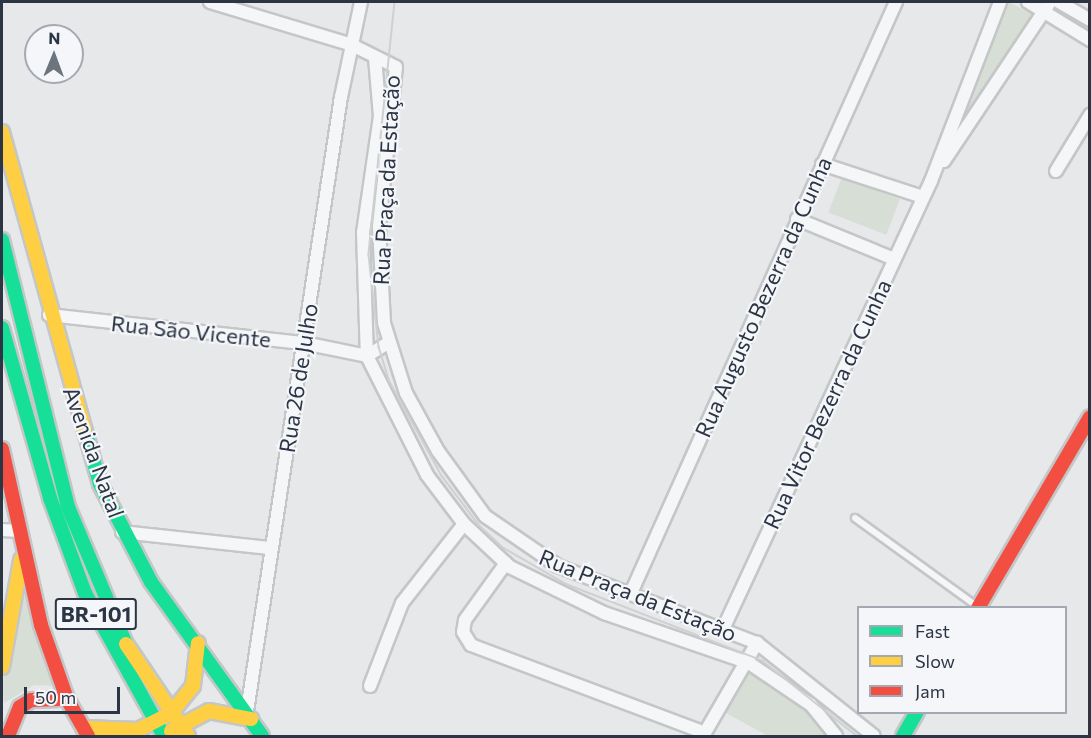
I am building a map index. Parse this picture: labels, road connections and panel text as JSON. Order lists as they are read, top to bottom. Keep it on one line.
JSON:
{"streets":{"main road":["Avenida Natal","BR-101"],"street":["Rua Praça da Estação","Rua Augusto Bezerra da Cunha","Rua São Vicente","Rua 26 de Julho","Rua Vitor Bezerra da Cunha"]},"crossings":[["Rua Praça da Estação","Rua Augusto Bezerra da Cunha"],["Rua Praça da Estação","Rua São Vicente"],["Rua Praça da Estação","Rua Vitor Bezerra da Cunha"],["Rua São Vicente","Rua 26 de Julho"],["Rua São Vicente","Avenida Natal"],["Rua 26 de Julho","Avenida Natal"]],"legend":["Fast","Slow","Jam"],"scale_bar":"50 m","north":"top"}
